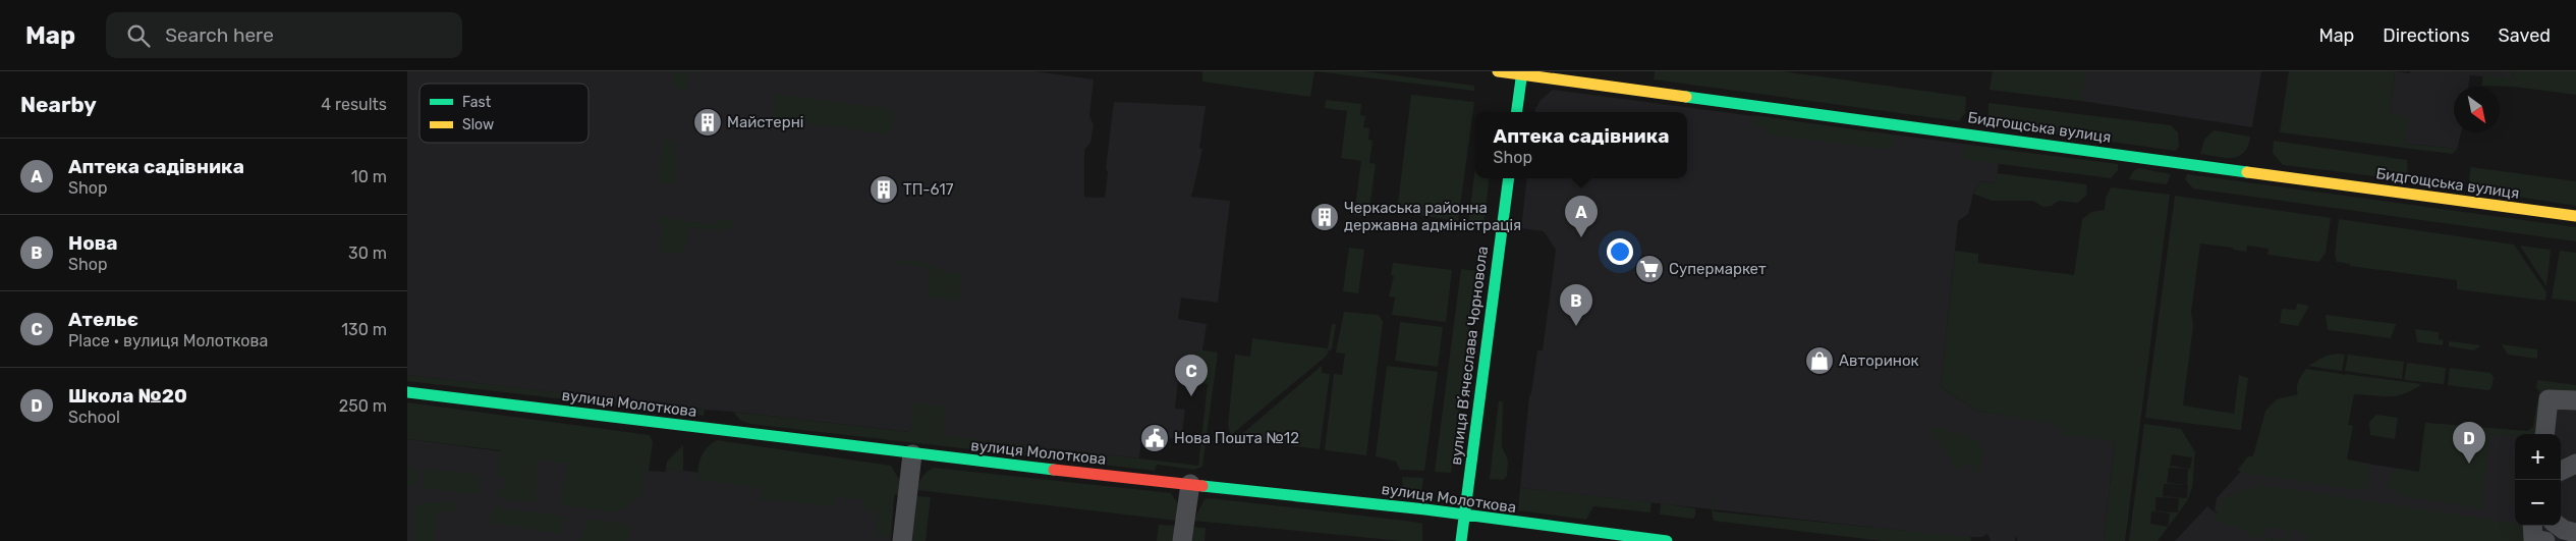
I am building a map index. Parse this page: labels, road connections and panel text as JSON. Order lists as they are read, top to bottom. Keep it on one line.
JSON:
{"streets":{"street":["Бидгощська вулиця","вулиця Вʼячеслава Чорновола","вулиця Молоткова"]},"crossings":[["вулиця Вʼячеслава Чорновола","вулиця Молоткова"]],"places":{"building":["Майстерні","ТП-617","Черкаська районна державна адміністрація"],"supermarket":["Супермаркет"],"shop":["Авторинок"],"public building":["Нова Пошта №12"]},"legend":["Fast","Slow"],"north":"bottom right","page":{"header":"Map","search":"Search here","nav":["Map","Directions","Saved"],"heading":["Nearby","4 results"],"popup":["Аптека садівника","Shop"],"list":[{"mark":"A","name":"Аптека садівника","note":"Shop","value":"10 m"},{"mark":"B","name":"Нова","note":"Shop","value":"30 m"},{"mark":"C","name":"Ательє","note":"Place · вулиця Молоткова","value":"130 m"},{"mark":"D","name":"Школа №20","note":"School","value":"250 m"}],"pins":["A","B","C","D"],"map_buttons":["+","−"]}}
